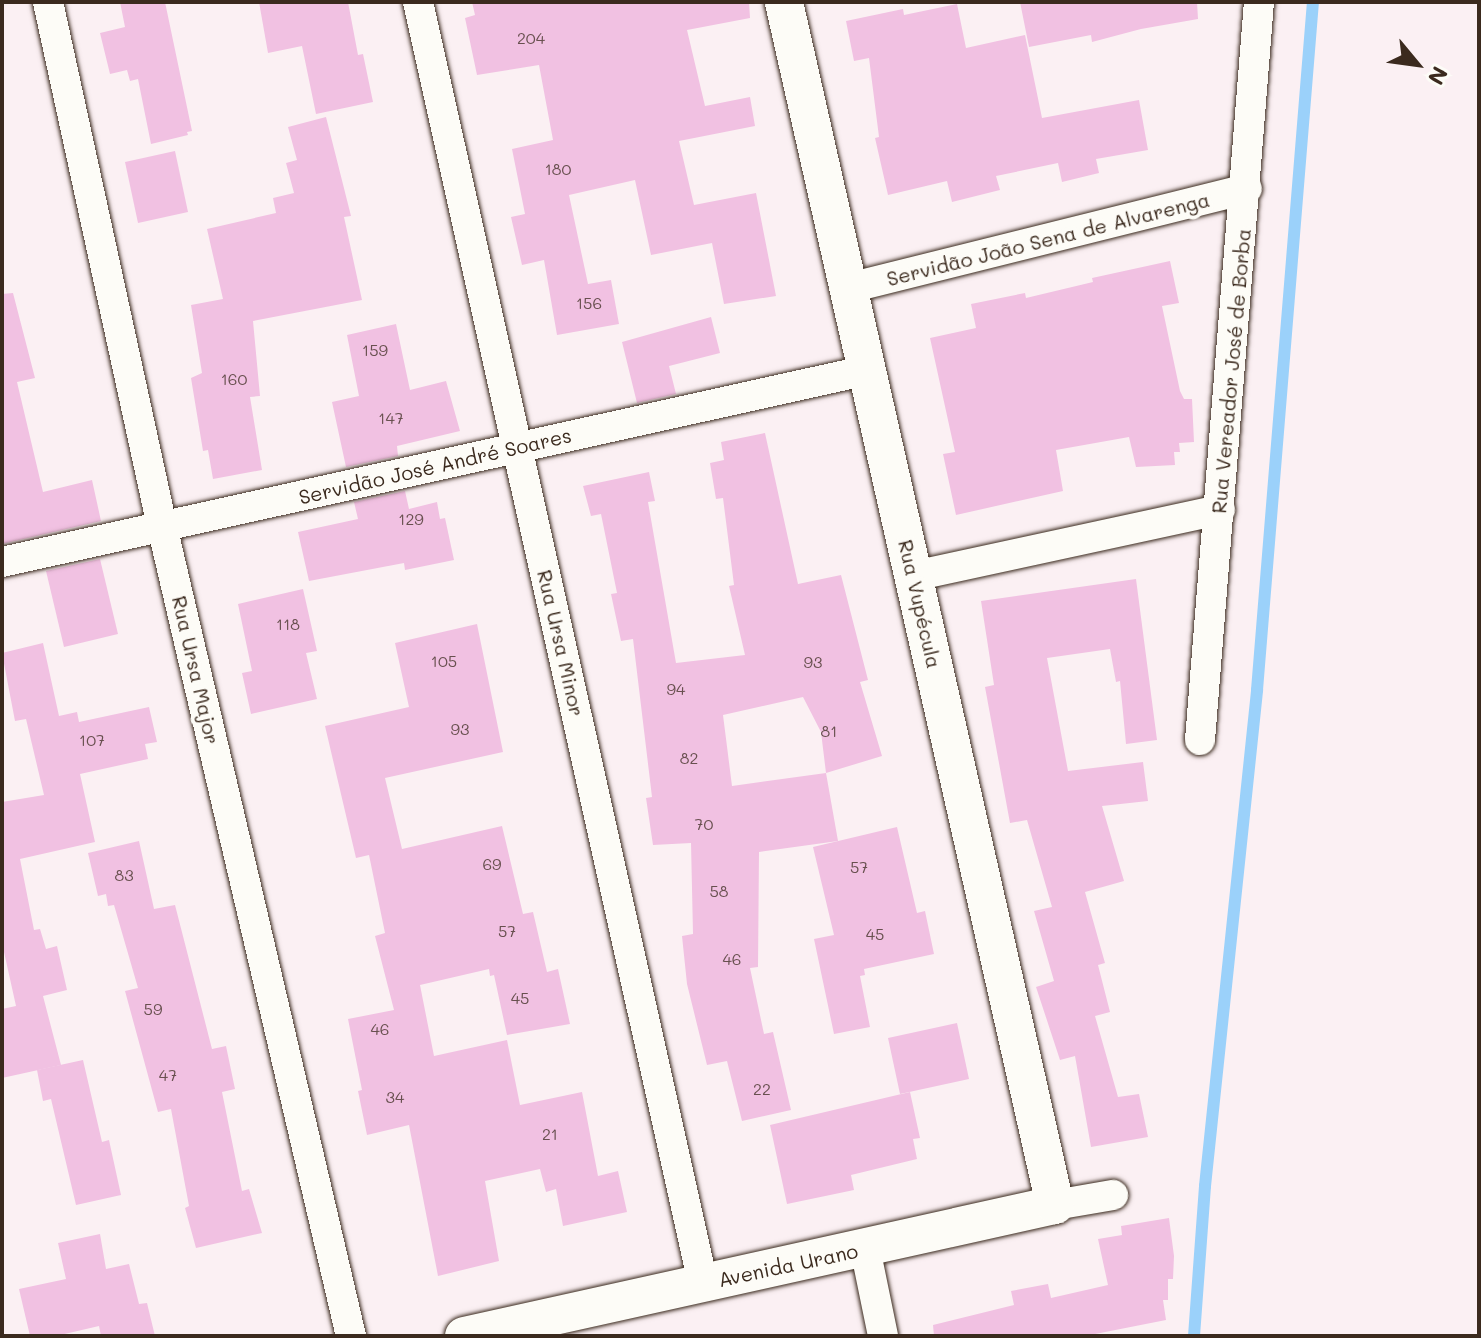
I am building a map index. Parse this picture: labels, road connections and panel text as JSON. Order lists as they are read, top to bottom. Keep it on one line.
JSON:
{"streets":{"street":["Servidão João Sena de Alvarenga","Rua Vereador José de Borba","Servidão José André Soares","Rua Vupécula","Rua Ursa Minor","Rua Ursa Major","Avenida Urano"]},"crossings":[["Servidão João Sena de Alvarenga","Rua Vereador José de Borba"],["Servidão João Sena de Alvarenga","Rua Vupécula"],["Servidão José André Soares","Rua Vupécula"],["Servidão José André Soares","Rua Ursa Minor"],["Servidão José André Soares","Rua Ursa Major"],["Rua Vupécula","Avenida Urano"],["Rua Ursa Minor","Avenida Urano"]],"house_numbers":["204","180","156","159","160","147","129","118","105","93","94","93","81","107","82","70","69","57","83","58","57","45","46","45","59","46","47","22","34","21"],"north":"bottom right"}
